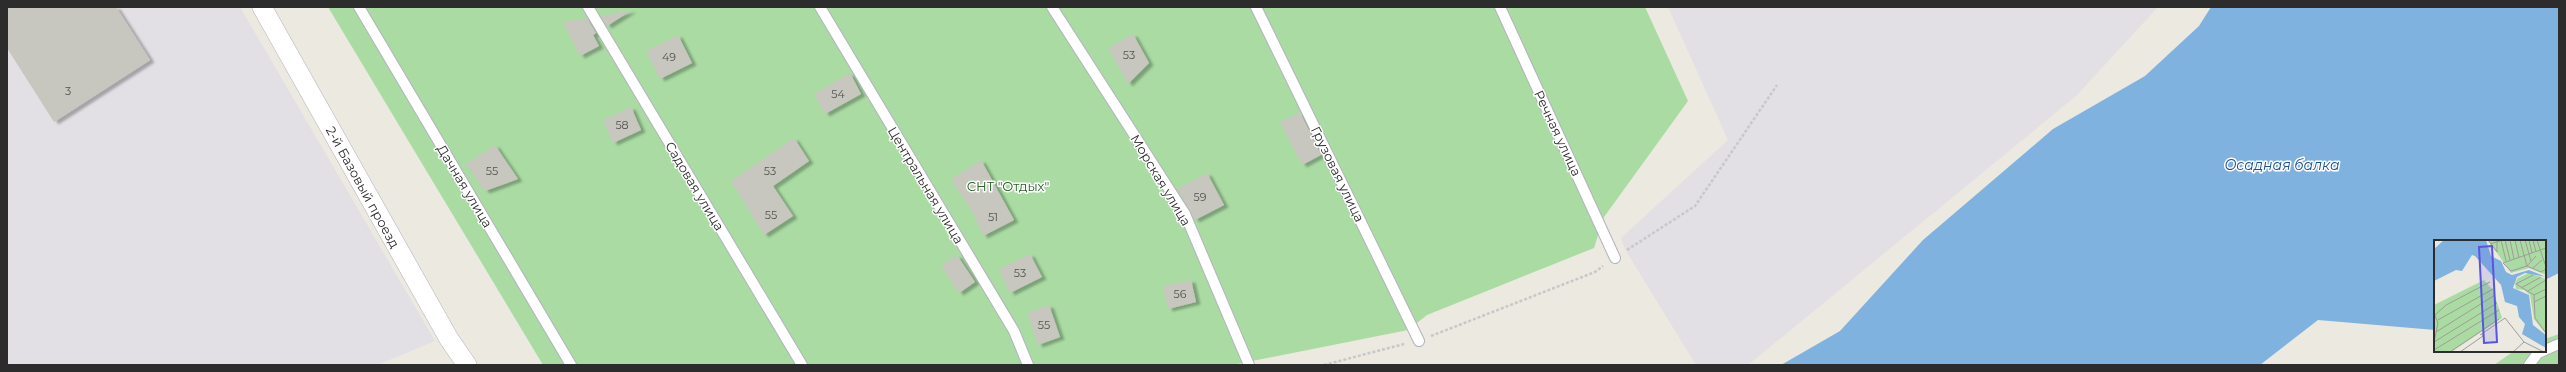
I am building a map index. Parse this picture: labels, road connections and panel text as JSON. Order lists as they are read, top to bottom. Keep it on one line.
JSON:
{"streets":{"street":["2-й Базовый проезд"],"lane":["Речная улица","Грузовая улица","Морская улица","Центральная улица","Дачная улица","Садовая улица"]},"water":["Осадная балка"],"parks":["СНТ \"Отдых\""],"house_numbers":["53","49","3","54","58","55","53","59","55","51","53","56","55"]}
